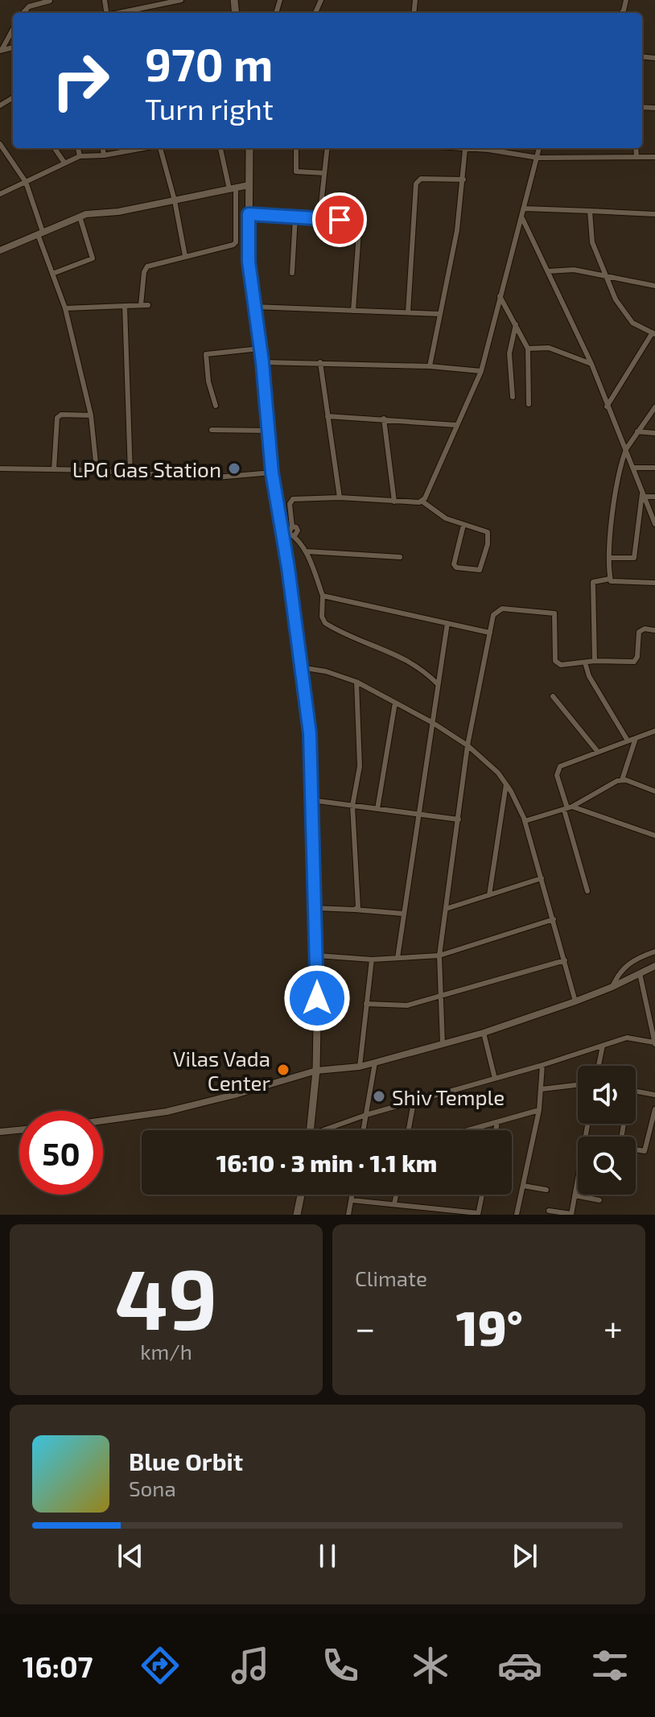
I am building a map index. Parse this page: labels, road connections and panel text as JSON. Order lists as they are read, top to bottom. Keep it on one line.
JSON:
{"places":["LPG Gas Station","Vilas Vada Center","Shiv Temple"],"page":{"turn":["970 m","Turn right"],"limit":"50","trip":"16:10 · 3 min · 1.1 km","tile":[["49","km/h"],"Climate"],"heat":["−","19°","+"],"song":["Blue Orbit","Sona"],"tabs":"16:07"}}
